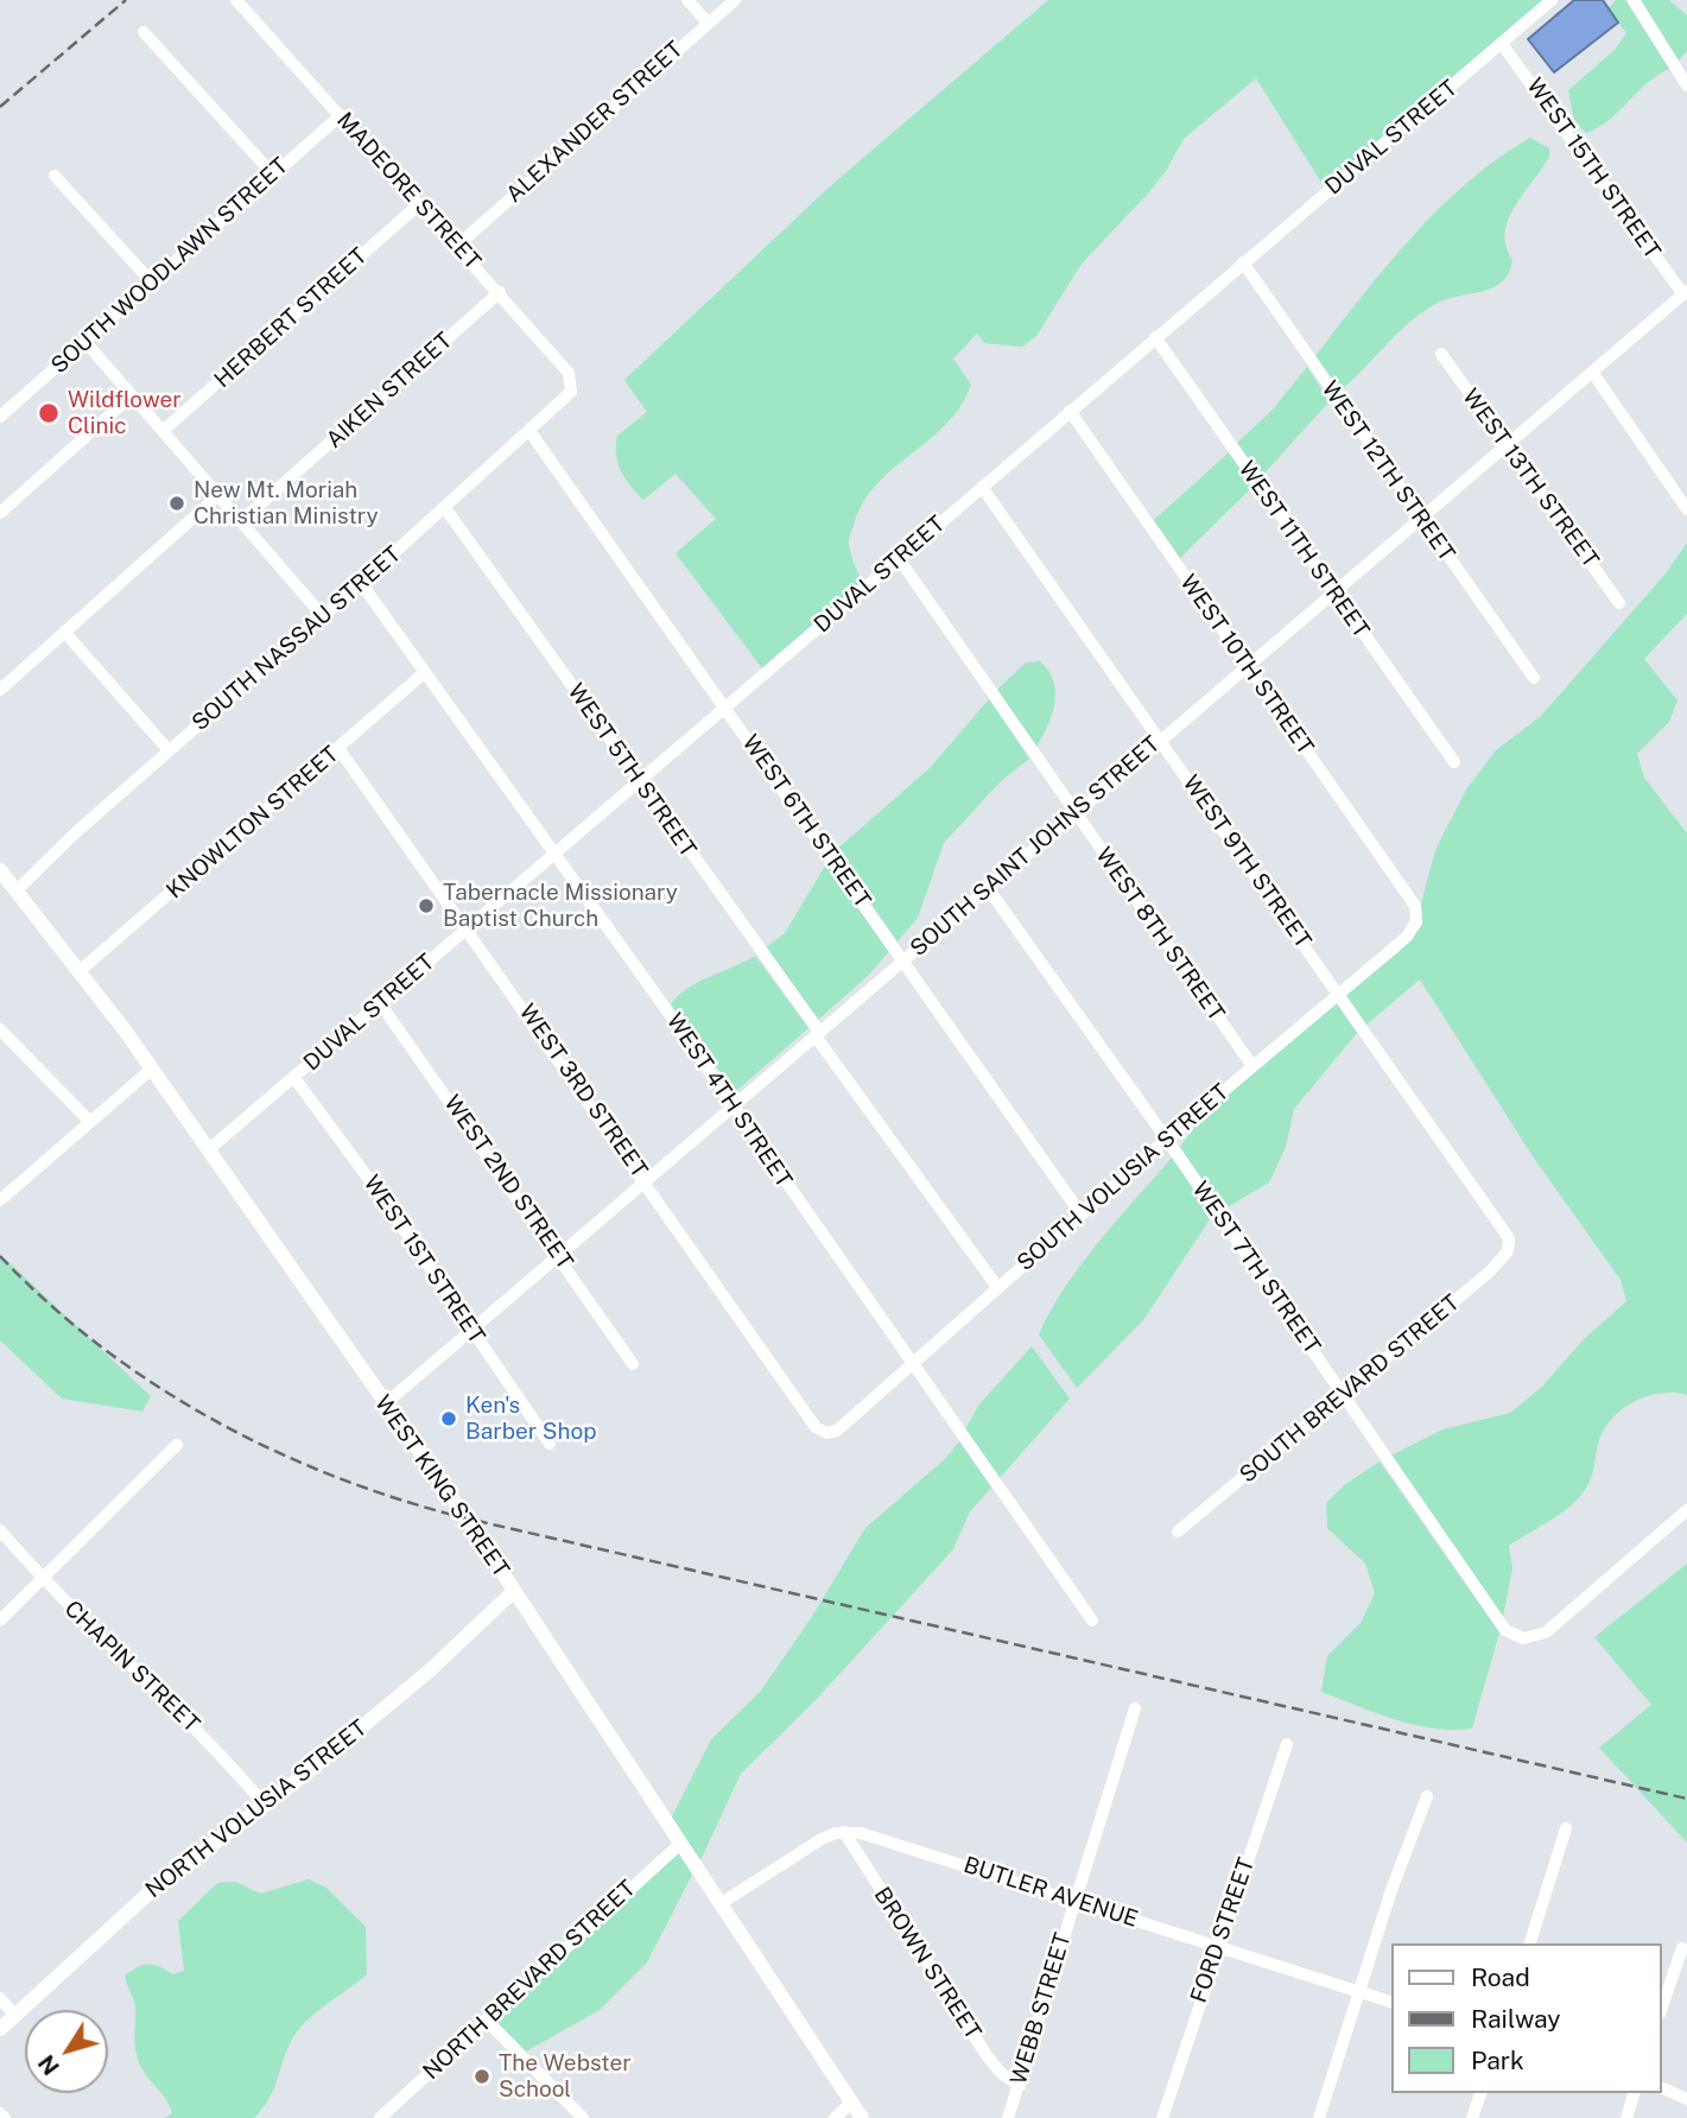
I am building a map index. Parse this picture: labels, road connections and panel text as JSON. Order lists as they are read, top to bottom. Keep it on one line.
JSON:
{"streets":{"main road":["WEST KING STREET","NORTH VOLUSIA STREET"],"street":["ALEXANDER STREET","DUVAL STREET","WEST 15TH STREET","MADEORE STREET","SOUTH WOODLAWN STREET","HERBERT STREET","AIKEN STREET","WEST 12TH STREET","WEST 13TH STREET","WEST 11TH STREET","SOUTH NASSAU STREET","WEST 10TH STREET","WEST 5TH STREET","WEST 6TH STREET","KNOWLTON STREET","SOUTH SAINT JOHNS STREET","WEST 9TH STREET","WEST 8TH STREET","WEST 3RD STREET","WEST 4TH STREET","SOUTH VOLUSIA STREET","WEST 2ND STREET","WEST 1ST STREET","WEST 7TH STREET","SOUTH BREVARD STREET","CHAPIN STREET","BUTLER AVENUE","FORD STREET","BROWN STREET","NORTH BREVARD STREET","WEBB STREET"]},"crossings":[["ALEXANDER STREET","MADEORE STREET"],["DUVAL STREET","WEST 15TH STREET"],["DUVAL STREET","WEST 12TH STREET"],["DUVAL STREET","WEST 11TH STREET"],["DUVAL STREET","WEST 10TH STREET"],["DUVAL STREET","WEST 5TH STREET"],["DUVAL STREET","WEST 6TH STREET"],["DUVAL STREET","WEST 9TH STREET"],["DUVAL STREET","WEST 8TH STREET"],["DUVAL STREET","WEST 3RD STREET"],["DUVAL STREET","WEST 4TH STREET"],["DUVAL STREET","WEST 2ND STREET"],["DUVAL STREET","WEST 1ST STREET"],["DUVAL STREET","WEST KING STREET"],["WEST 15TH STREET","SOUTH SAINT JOHNS STREET"],["MADEORE STREET","SOUTH WOODLAWN STREET"],["MADEORE STREET","HERBERT STREET"],["MADEORE STREET","AIKEN STREET"],["MADEORE STREET","SOUTH NASSAU STREET"],["WEST 12TH STREET","SOUTH SAINT JOHNS STREET"],["WEST 13TH STREET","SOUTH SAINT JOHNS STREET"],["WEST 11TH STREET","SOUTH SAINT JOHNS STREET"],["SOUTH NASSAU STREET","WEST 5TH STREET"],["SOUTH NASSAU STREET","WEST 6TH STREET"],["SOUTH NASSAU STREET","WEST 4TH STREET"],["SOUTH NASSAU STREET","WEST KING STREET"],["WEST 10TH STREET","SOUTH SAINT JOHNS STREET"],["WEST 10TH STREET","SOUTH VOLUSIA STREET"],["WEST 5TH STREET","SOUTH SAINT JOHNS STREET"],["WEST 5TH STREET","SOUTH VOLUSIA STREET"],["WEST 6TH STREET","SOUTH SAINT JOHNS STREET"],["WEST 6TH STREET","SOUTH VOLUSIA STREET"],["KNOWLTON STREET","WEST 3RD STREET"],["KNOWLTON STREET","WEST 4TH STREET"],["KNOWLTON STREET","WEST KING STREET"],["SOUTH SAINT JOHNS STREET","WEST 9TH STREET"],["SOUTH SAINT JOHNS STREET","WEST 8TH STREET"],["SOUTH SAINT JOHNS STREET","WEST 3RD STREET"],["SOUTH SAINT JOHNS STREET","WEST 4TH STREET"],["SOUTH SAINT JOHNS STREET","WEST 2ND STREET"],["SOUTH SAINT JOHNS STREET","WEST 1ST STREET"],["SOUTH SAINT JOHNS STREET","WEST 7TH STREET"],["SOUTH SAINT JOHNS STREET","WEST KING STREET"],["WEST 9TH STREET","SOUTH VOLUSIA STREET"],["WEST 9TH STREET","SOUTH BREVARD STREET"],["WEST 8TH STREET","SOUTH VOLUSIA STREET"],["WEST 3RD STREET","SOUTH VOLUSIA STREET"],["WEST 4TH STREET","SOUTH VOLUSIA STREET"],["SOUTH VOLUSIA STREET","WEST 7TH STREET"],["WEST 7TH STREET","SOUTH BREVARD STREET"],["WEST KING STREET","NORTH VOLUSIA STREET"],["WEST KING STREET","NORTH BREVARD STREET"],["CHAPIN STREET","NORTH VOLUSIA STREET"],["BUTLER AVENUE","FORD STREET"],["BUTLER AVENUE","BROWN STREET"],["BUTLER AVENUE","WEBB STREET"],["BROWN STREET","WEBB STREET"]],"places":["Wildflower Clinic","New Mt. Moriah Christian Ministry","Tabernacle Missionary Baptist Church","Ken's Barber Shop","The Webster School"],"legend":["Road","Railway","Park"],"north":"bottom left"}
